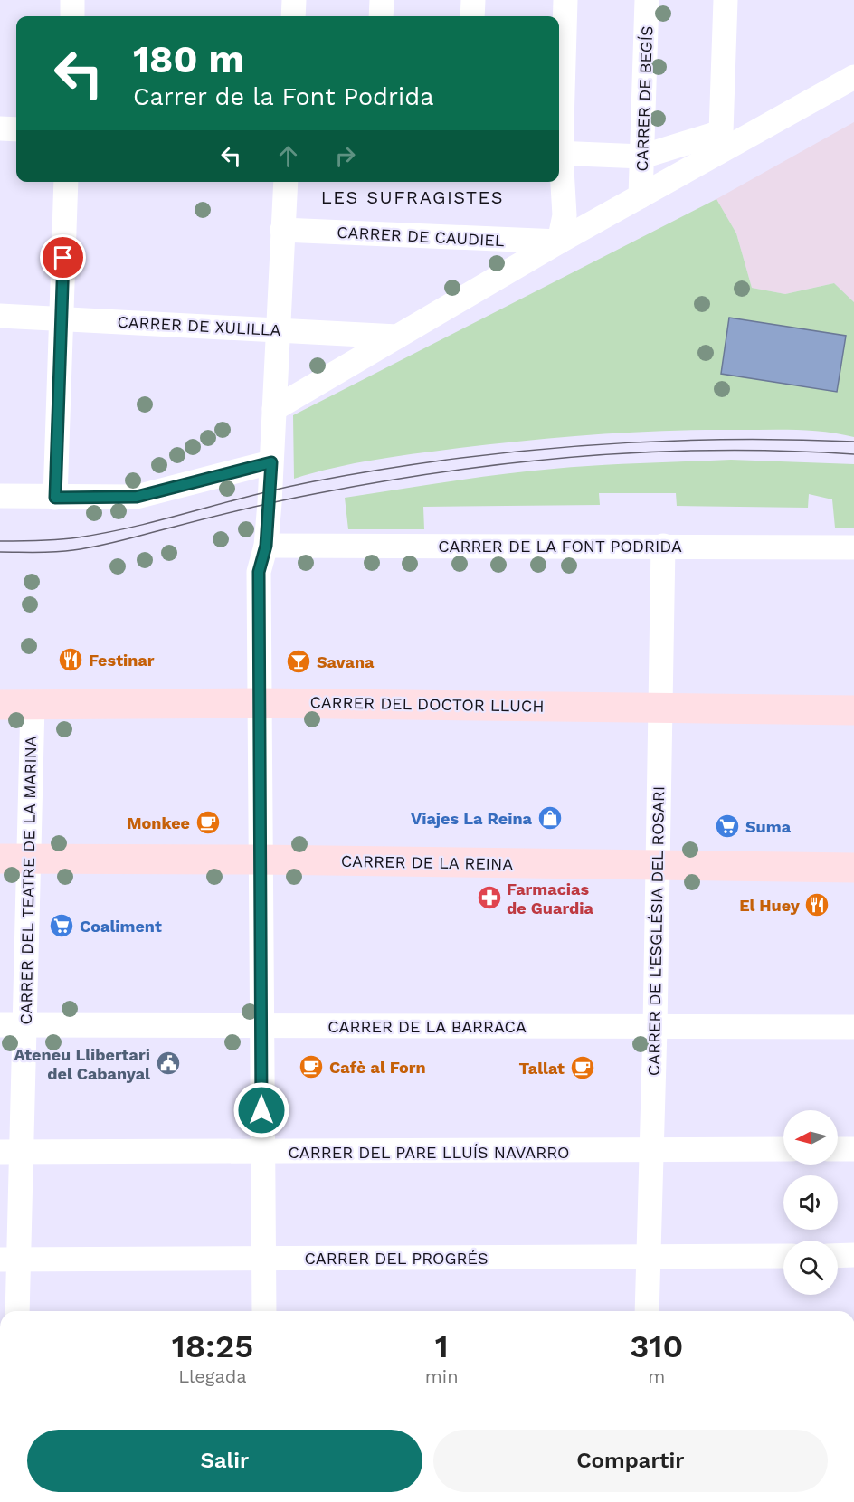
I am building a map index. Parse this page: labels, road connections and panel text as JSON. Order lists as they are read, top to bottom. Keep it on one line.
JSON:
{"streets":{"street":["CARRER DE BEGÍS","CARRER DE CAUDIEL","CARRER DE XULILLA","CARRER DE LA FONT PODRIDA","CARRER DEL DOCTOR LLUCH","CARRER DE LA REINA","CARRER DEL TEATRE DE LA MARINA","CARRER DE L'ESGLÉSIA DEL ROSARI","CARRER DE LA BARRACA","CARRER DEL PARE LLUÍS NAVARRO","CARRER DEL PROGRÉS"]},"crossings":[["CARRER DE LA FONT PODRIDA","CARRER DE L'ESGLÉSIA DEL ROSARI"],["CARRER DEL DOCTOR LLUCH","CARRER DEL TEATRE DE LA MARINA"],["CARRER DEL DOCTOR LLUCH","CARRER DE L'ESGLÉSIA DEL ROSARI"],["CARRER DE LA REINA","CARRER DEL TEATRE DE LA MARINA"],["CARRER DE LA REINA","CARRER DE L'ESGLÉSIA DEL ROSARI"],["CARRER DEL TEATRE DE LA MARINA","CARRER DE LA BARRACA"],["CARRER DEL TEATRE DE LA MARINA","CARRER DEL PARE LLUÍS NAVARRO"],["CARRER DEL TEATRE DE LA MARINA","CARRER DEL PROGRÉS"],["CARRER DE L'ESGLÉSIA DEL ROSARI","CARRER DE LA BARRACA"],["CARRER DE L'ESGLÉSIA DEL ROSARI","CARRER DEL PARE LLUÍS NAVARRO"],["CARRER DE L'ESGLÉSIA DEL ROSARI","CARRER DEL PROGRÉS"]],"districts":["LES SUFRAGISTES"],"places":{"restaurant":["Festinar","El Huey"],"bar":["Savana"],"shop":["Viajes La Reina"],"cafe":["Monkee","Cafè al Forn","Tallat"],"supermarket":["Suma","Coaliment"],"pharmacy":["Farmacias de Guardia"],"public building":["Ateneu Llibertari del Cabanyal"]},"north":"left","page":{"turn":["180 m","Carrer de la Font Podrida"],"eta":["18:25","Llegada","1","min","310","m"],"buttons":["Salir","Compartir"]}}
